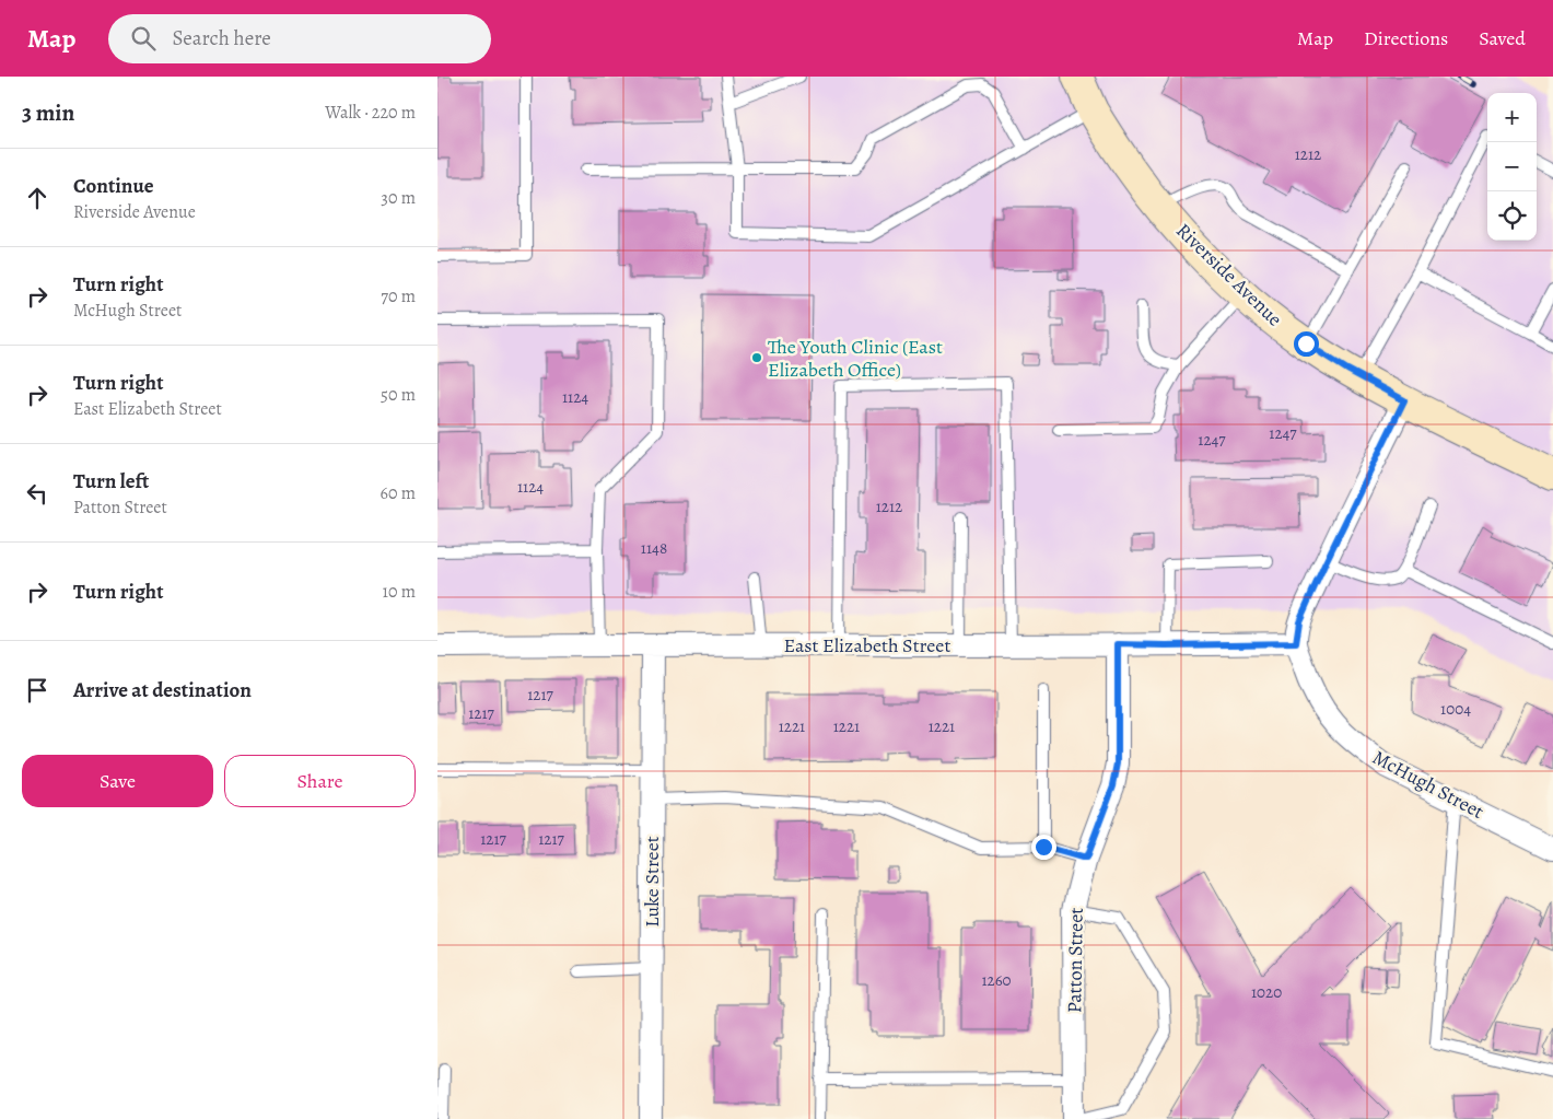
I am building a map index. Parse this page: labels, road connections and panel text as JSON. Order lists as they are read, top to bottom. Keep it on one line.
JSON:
{"streets":{"main road":["Riverside Avenue"],"street":["East Elizabeth Street","McHugh Street","Luke Street","Patton Street"]},"crossings":[["Riverside Avenue","McHugh Street"],["East Elizabeth Street","McHugh Street"],["East Elizabeth Street","Luke Street"],["East Elizabeth Street","Patton Street"]],"places":["The Youth Clinic (East Elizabeth Office)"],"house_numbers":["1212","1124","1247","1247","1124","1212","1148","1217","1004","1217","1221","1221","1221","1217","1217","1260","1020"],"page":{"header":"Map","search":"Search here","nav":["Map","Directions","Saved"],"heading":["3 min","Walk · 220 m"],"map_buttons":["+","−"],"list":[["Continue","Riverside Avenue","30 m"],["Turn right","McHugh Street","70 m"],["Turn right","East Elizabeth Street","50 m"],["Turn left","Patton Street","60 m"],["Turn right","10 m"],"Arrive at destination"],"buttons":["Save","Share"]}}
